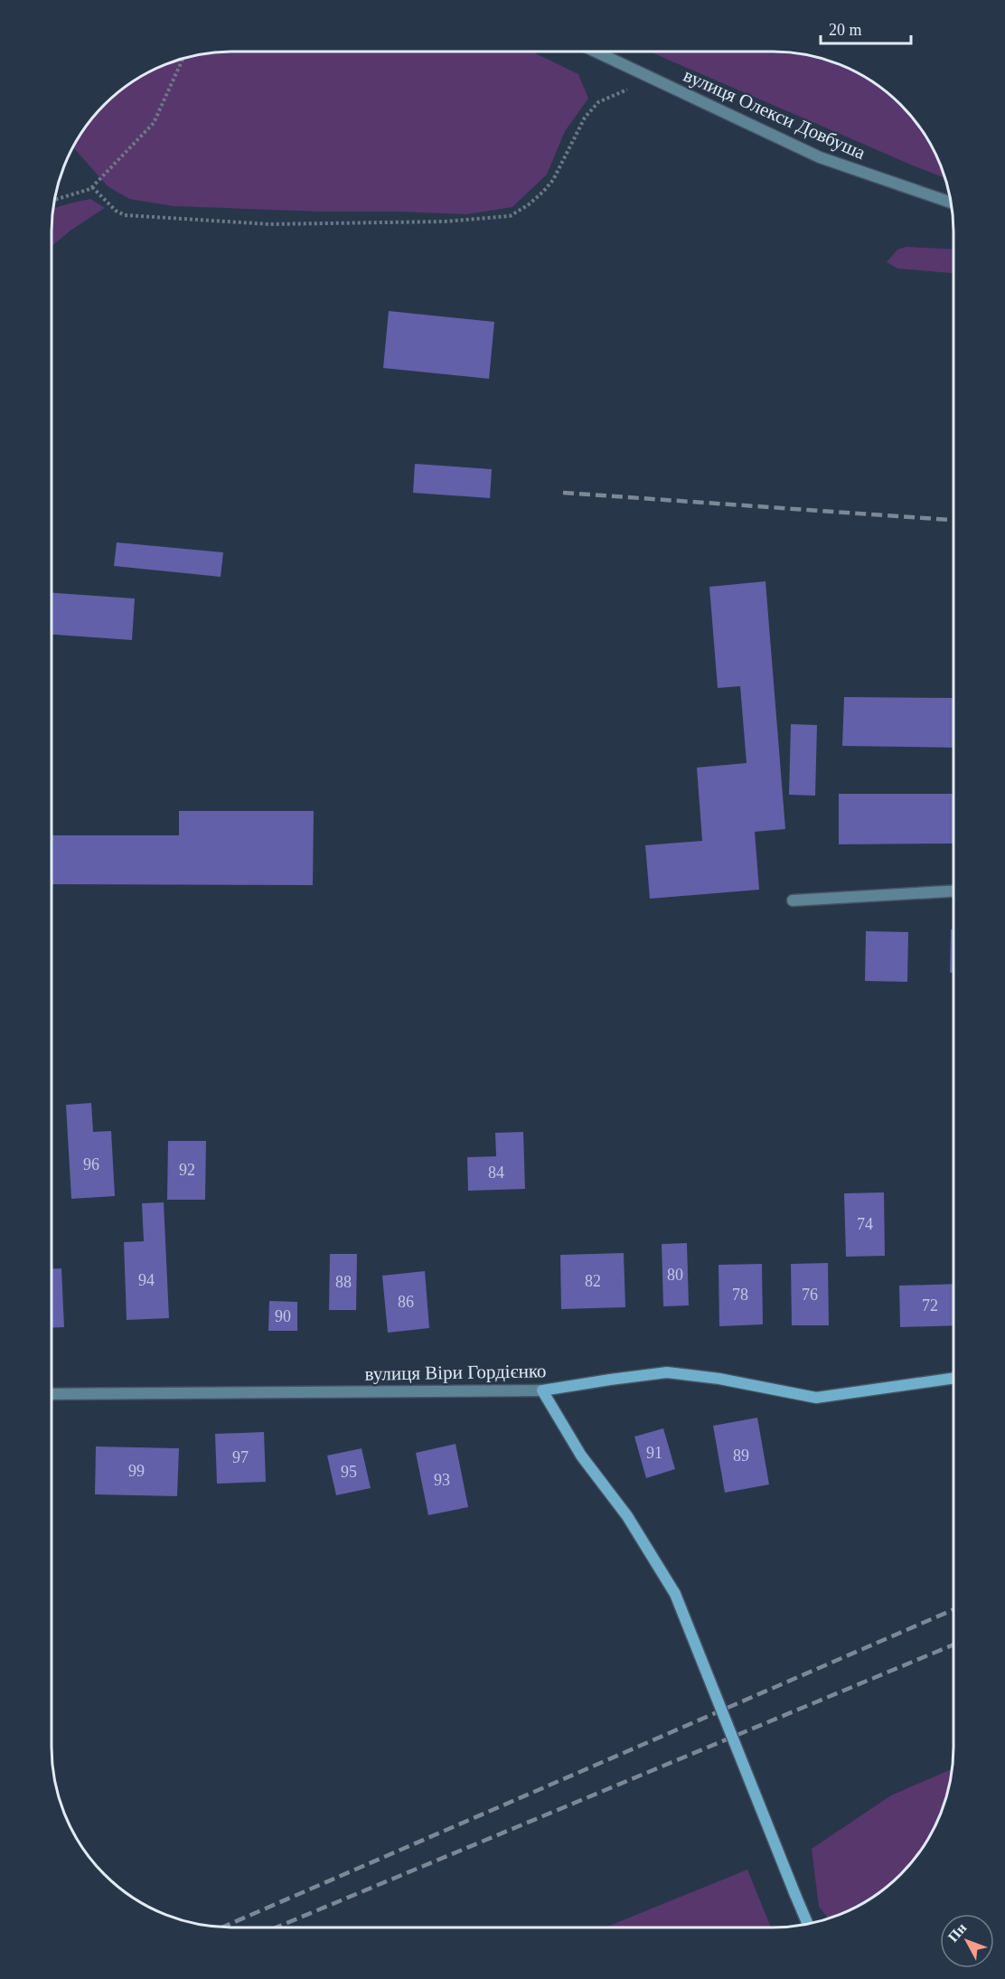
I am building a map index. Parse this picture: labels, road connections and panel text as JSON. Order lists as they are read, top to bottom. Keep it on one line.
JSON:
{"streets":{"street":["вулиця Олекси Довбуша","вулиця Віри Гордієнко"]},"house_numbers":["96","92","84","74","80","94","82","88","78","76","86","72","90","91","89","97","99","95","93"],"scale_bar":"20 m","north":"top left"}
